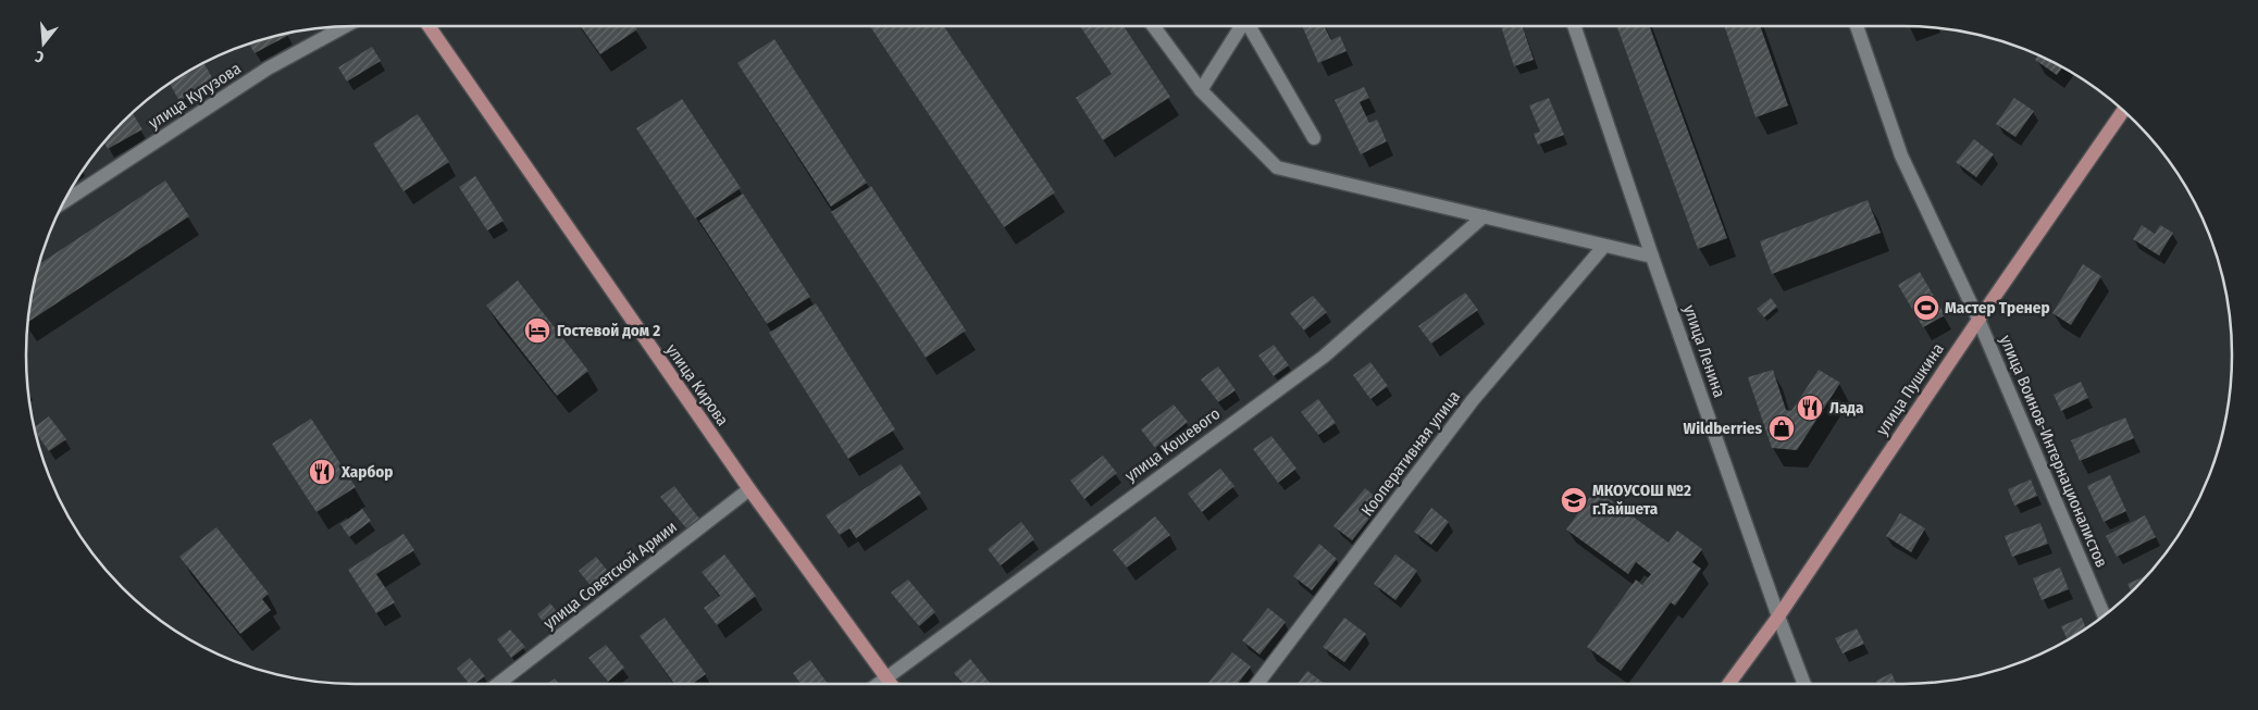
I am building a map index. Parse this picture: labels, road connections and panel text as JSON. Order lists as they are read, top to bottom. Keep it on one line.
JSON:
{"streets":{"main road":["улица Кирова","улица Пушкина"],"street":["улица Кутузова","улица Ленина","улица Кошевого","улица Воинов-Интернационалистов","Кооперативная улица","улица Советской Армии"]},"crossings":[["улица Ленина","улица Пушкина"],["улица Кирова","улица Кошевого"],["улица Кирова","улица Советской Армии"],["улица Пушкина","улица Воинов-Интернационалистов"]],"places":{"sports":["Мастер Тренер"],"hotel":["Гостевой дом 2"],"restaurant":["Лада","Харбор"],"shop":["Wildberries"],"school or university":["МКОУСОШ №2 г.Тайшета"]},"north":"bottom"}
